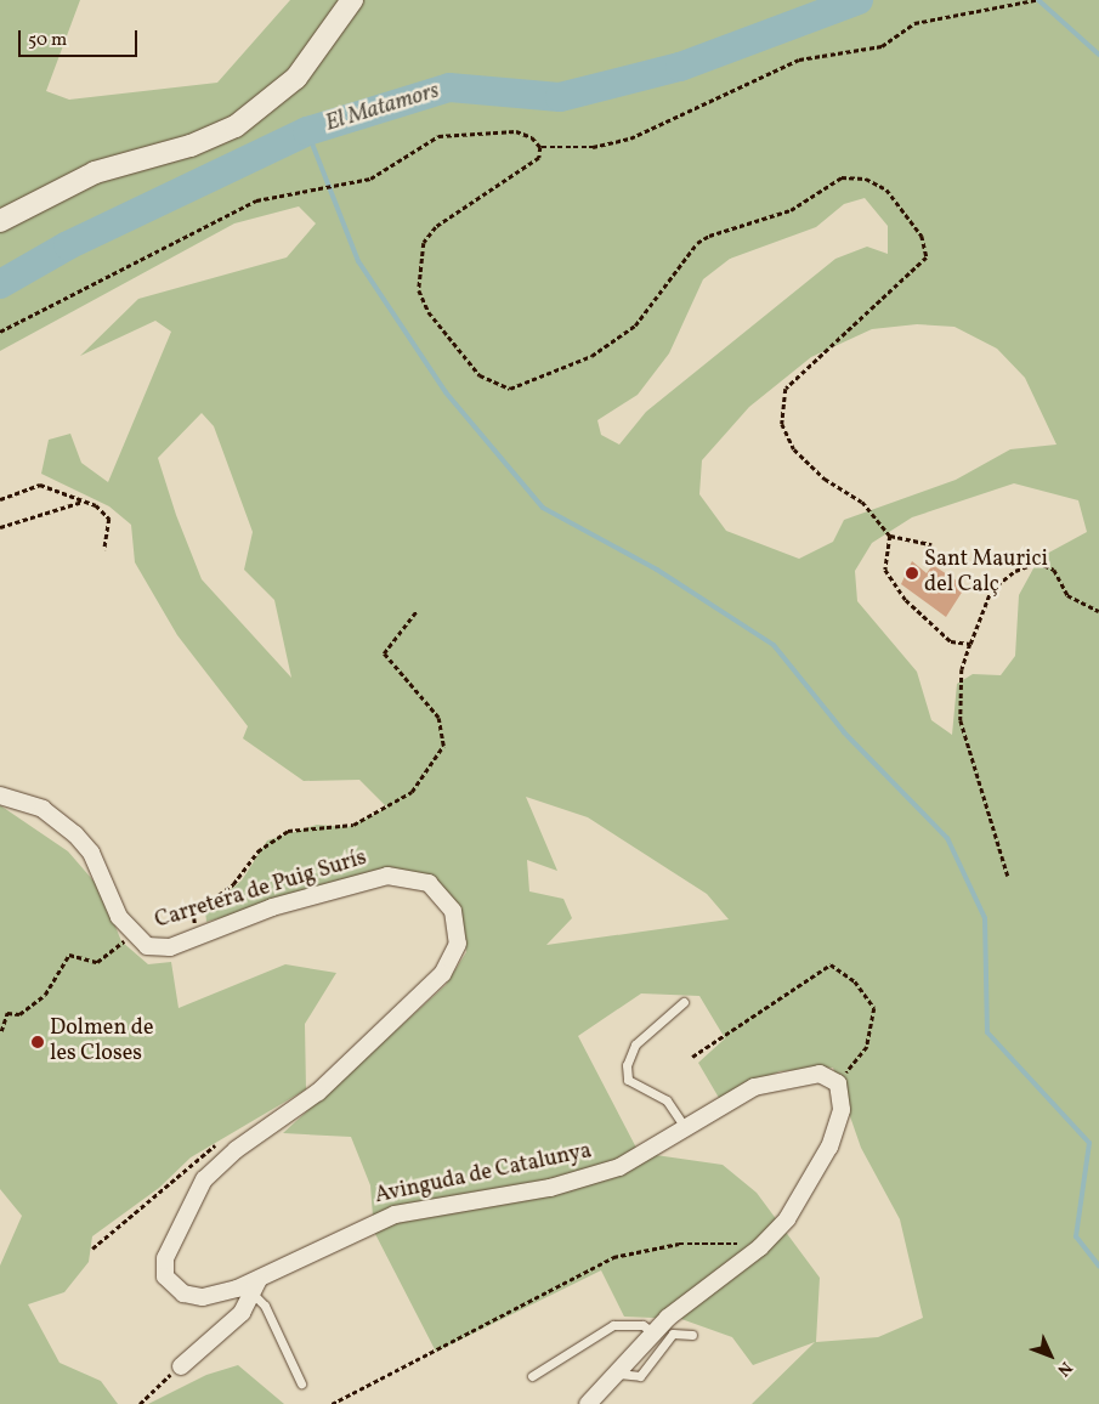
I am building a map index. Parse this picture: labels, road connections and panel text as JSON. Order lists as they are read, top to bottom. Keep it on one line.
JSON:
{"streets":{"street":["Carretera de Puig Surís","Avinguda de Catalunya"]},"crossings":[["Carretera de Puig Surís","Avinguda de Catalunya"]],"water":["El Matamors"],"places":["Sant Maurici del Calç","Dolmen de les Closes"],"scale_bar":"50 m","north":"bottom right"}
